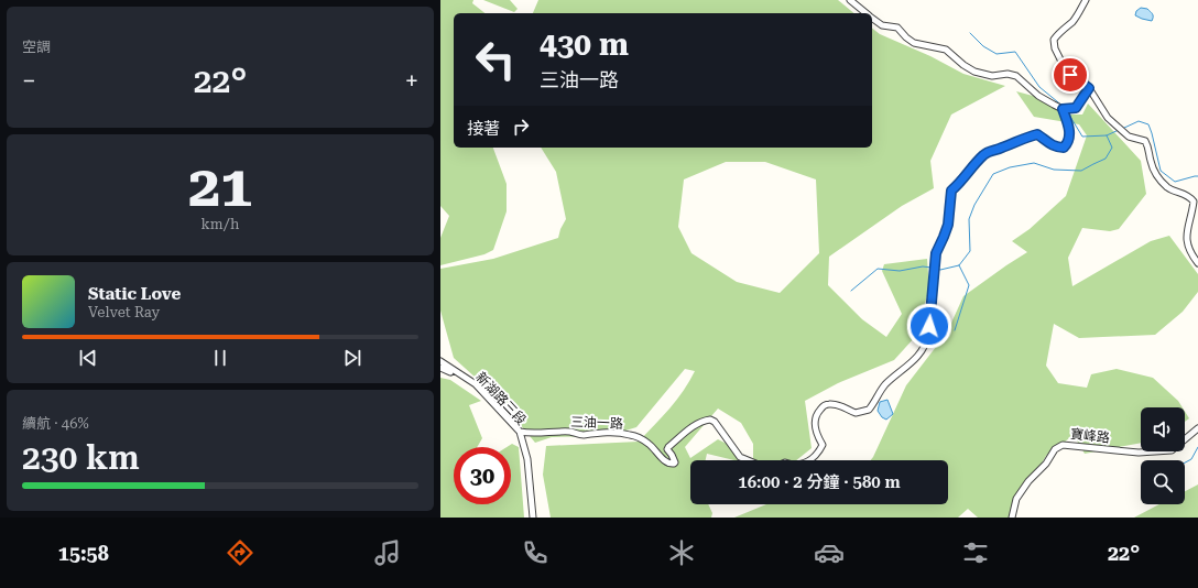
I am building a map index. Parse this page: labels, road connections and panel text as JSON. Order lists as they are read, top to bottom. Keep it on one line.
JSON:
{"streets":{"street":["新湖路三段","三油一路","寶峰路"]},"crossings":[["新湖路三段","三油一路"]],"page":{"tile":["空調",["21","km/h"],["續航 · 46%","230 km"]],"turn":["430 m","三油一路"],"heat":["−","22°","+"],"then":"接著","song":["Static Love","Velvet Ray"],"limit":"30","trip":"16:00 · 2 分鐘 · 580 m","tabs":["15:58","22°"]}}
